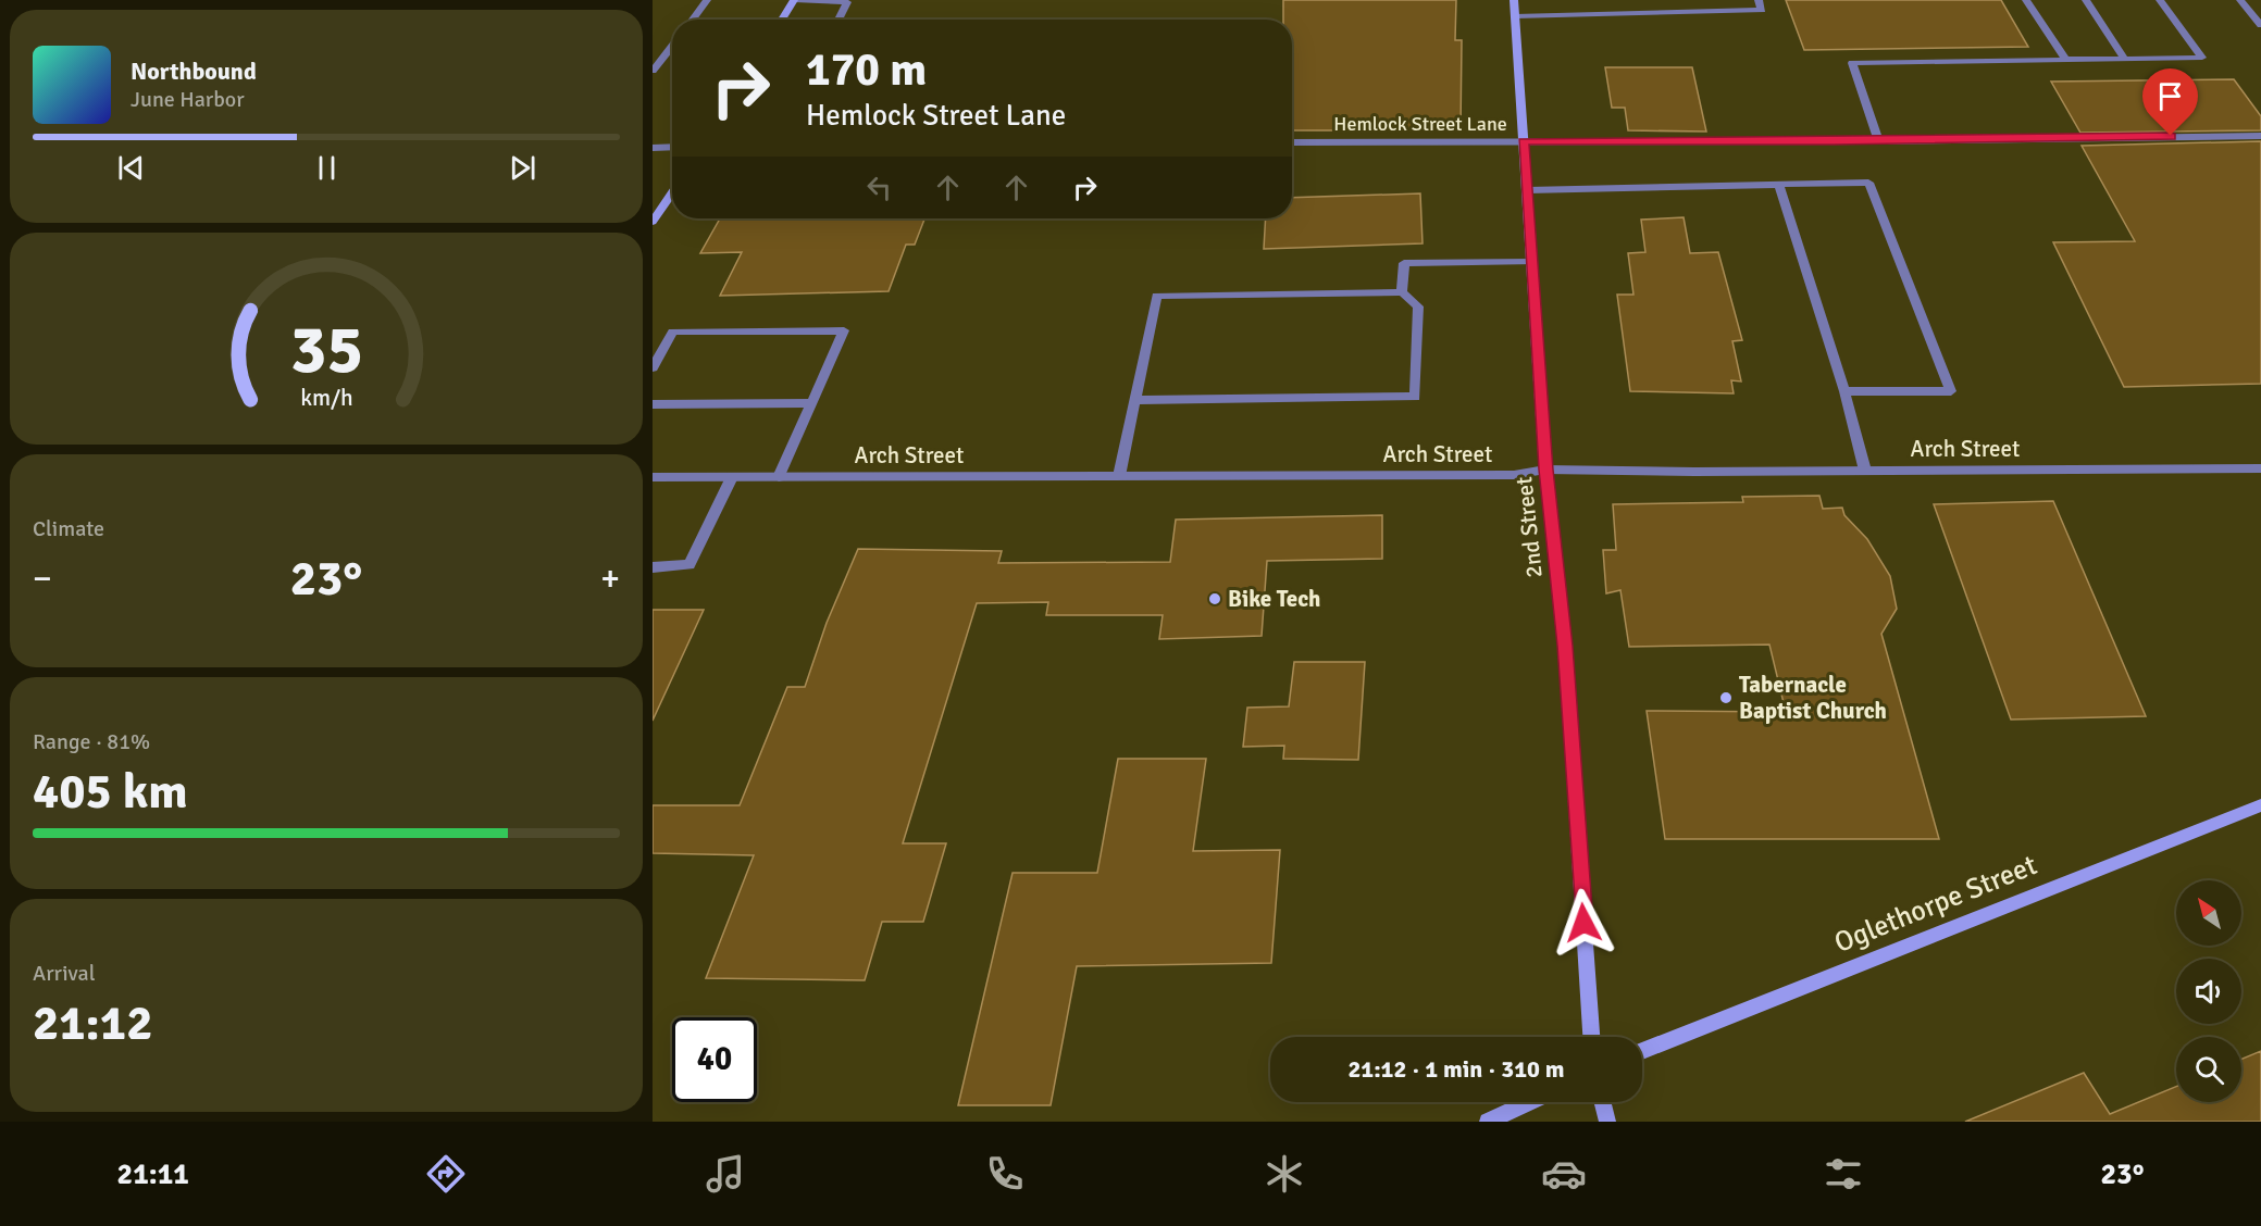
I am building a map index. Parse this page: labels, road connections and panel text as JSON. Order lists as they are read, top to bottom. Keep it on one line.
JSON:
{"streets":{"street":["Hemlock Street Lane","Arch Street","2nd Street","Oglethorpe Street"]},"crossings":[["Hemlock Street Lane","2nd Street"],["Arch Street","2nd Street"]],"places":["Bike Tech","Tabernacle Baptist Church"],"north":"top left","page":{"turn":["170 m","Hemlock Street Lane"],"song":["Northbound","June Harbor"],"tile":["Climate",["Range · 81%","405 km"],["Arrival","21:12"]],"heat":["−","23°","+"],"limit":"40","trip":"21:12 · 1 min · 310 m","tabs":["21:11","23°"],"gauge":["35","km/h"]}}
